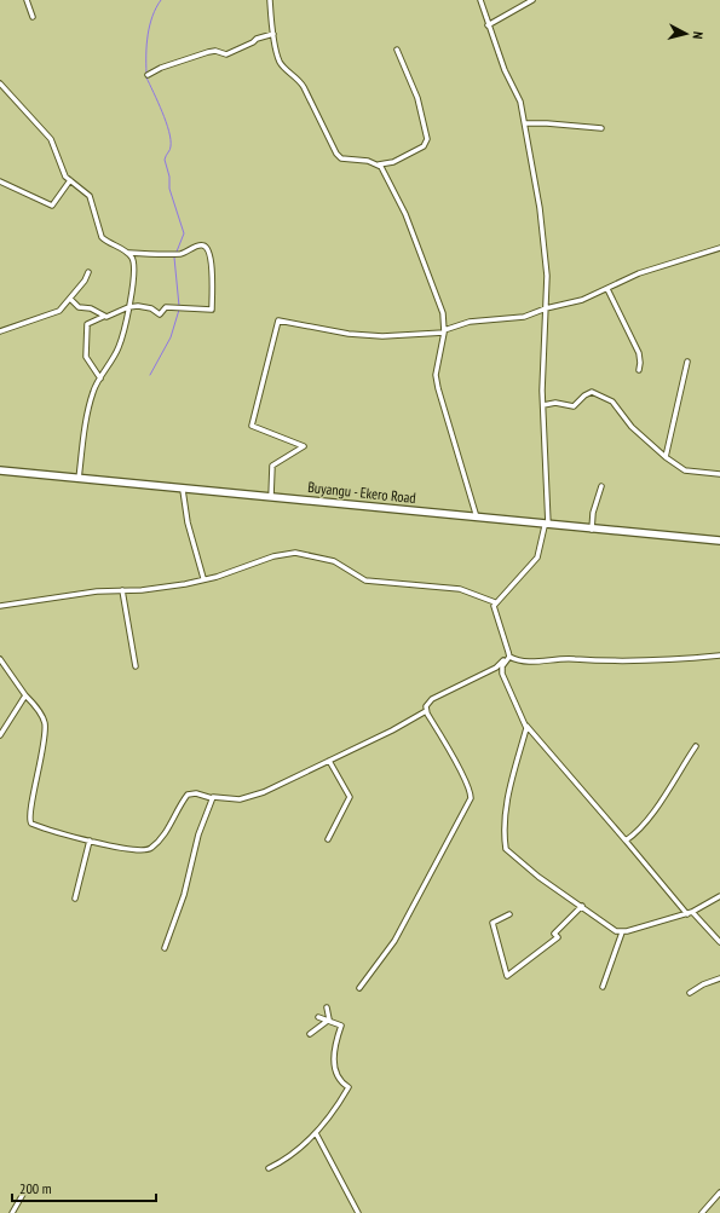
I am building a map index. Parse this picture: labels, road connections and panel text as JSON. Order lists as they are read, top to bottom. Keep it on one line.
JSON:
{"streets":{"main road":["Buyangu - Ekero Road"]},"scale_bar":"200 m","north":"right"}
